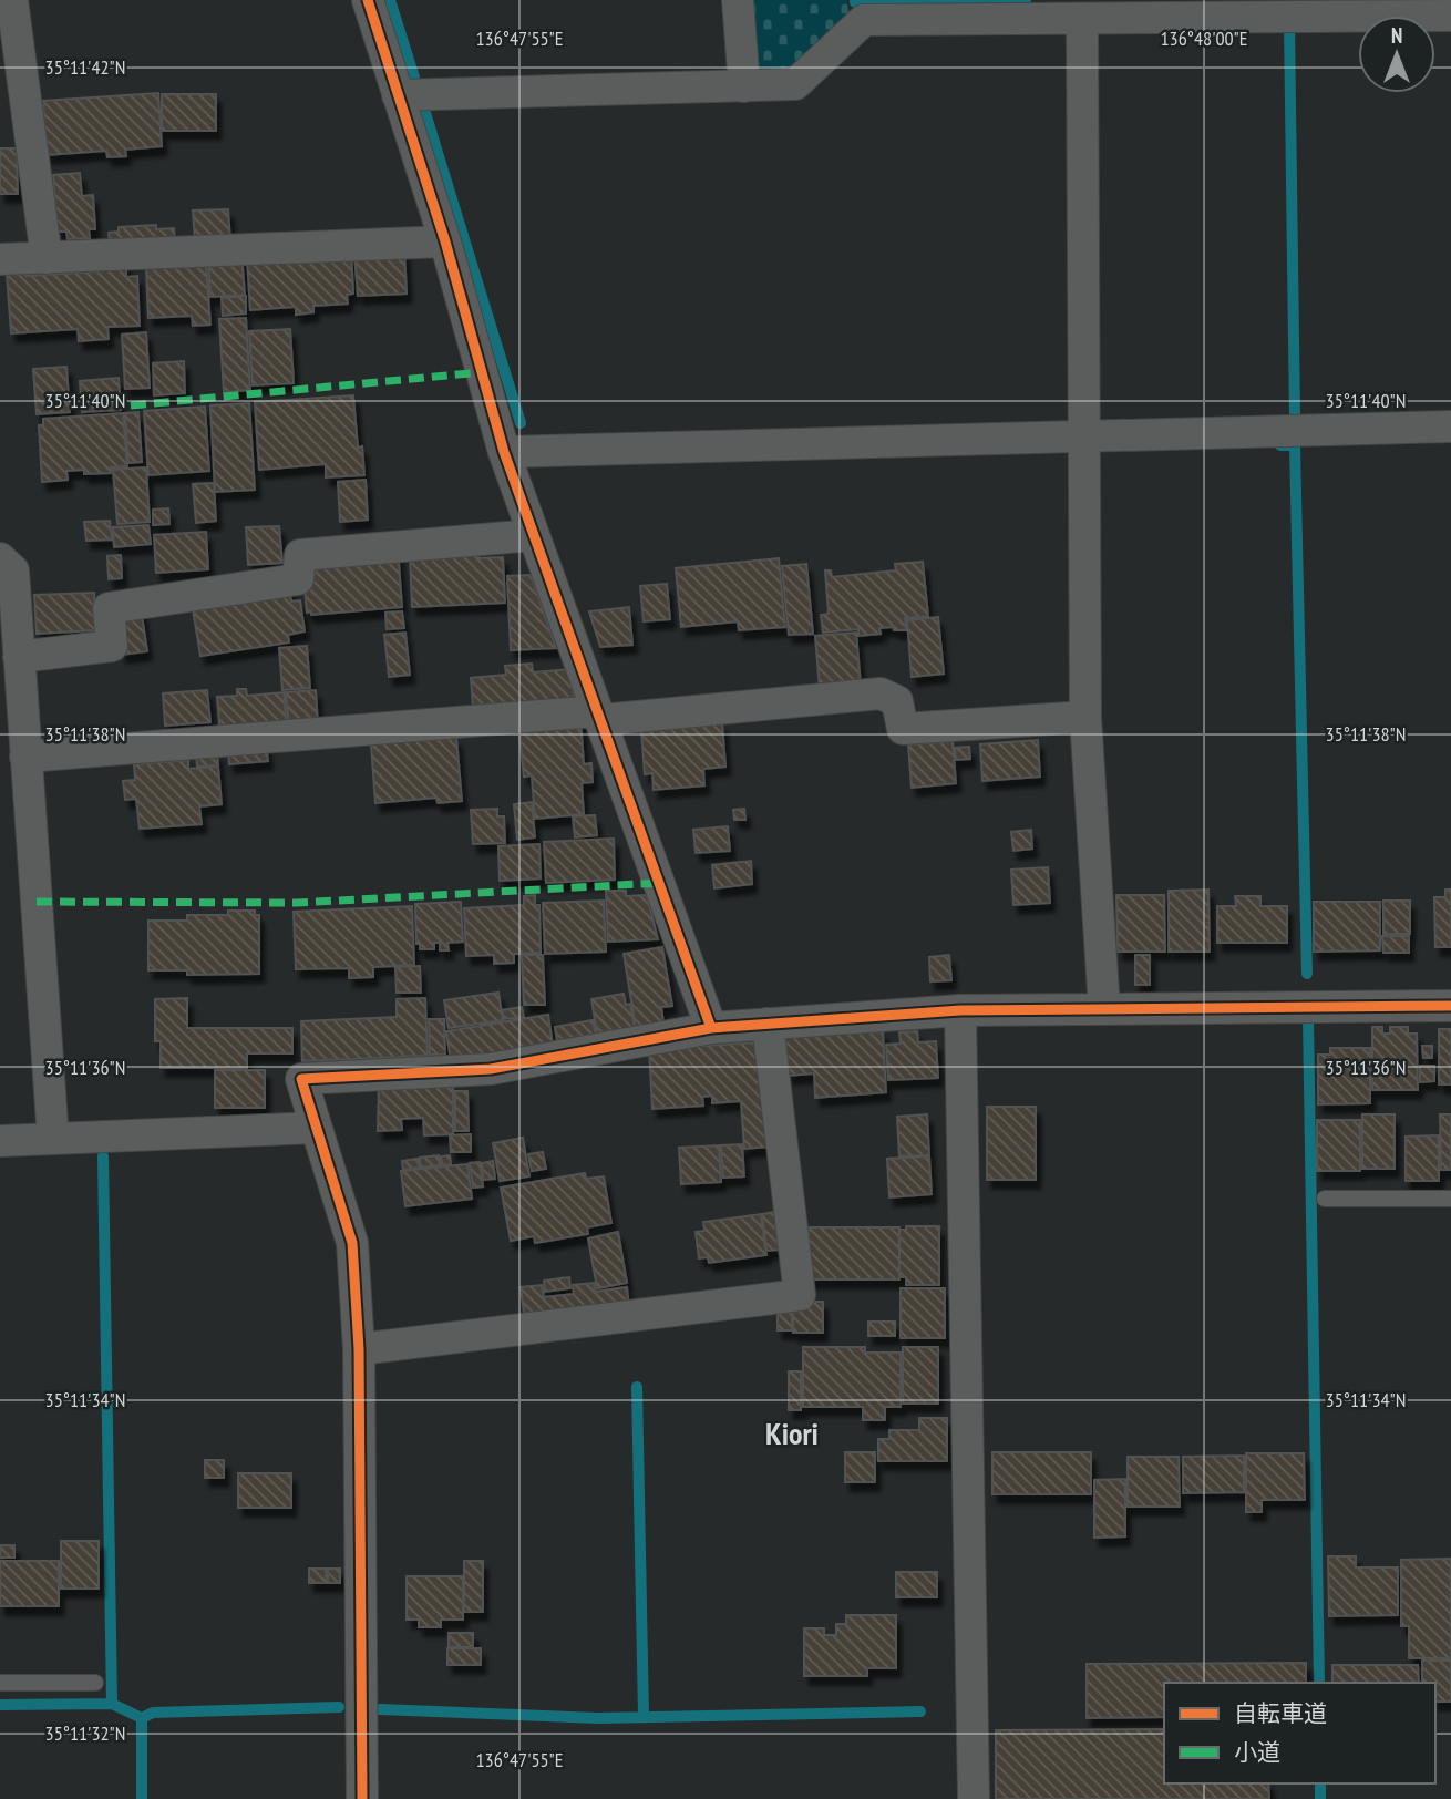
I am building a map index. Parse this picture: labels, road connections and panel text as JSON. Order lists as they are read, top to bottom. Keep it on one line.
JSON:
{"districts":["Kiori"],"legend":["自転車道","小道"],"north":"top","coordinates":["136°47'55\"E","136°48'00\"E","35°11'42\"N","35°11'40\"N","35°11'38\"N","35°11'36\"N","35°11'34\"N","35°11'32\"N"]}
